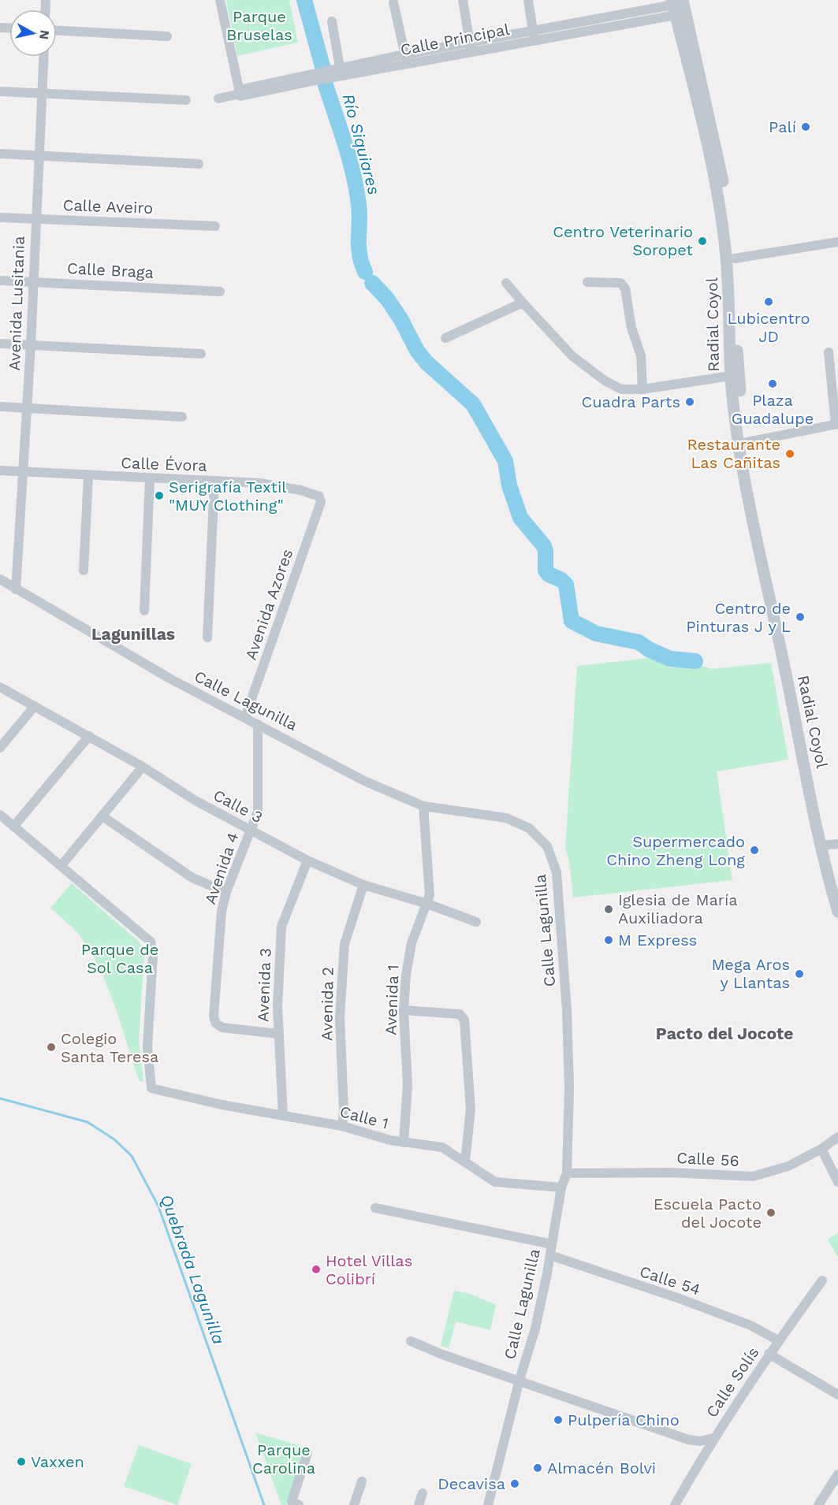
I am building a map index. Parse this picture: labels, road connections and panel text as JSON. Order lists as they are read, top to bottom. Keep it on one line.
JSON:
{"streets":{"street":["Calle Principal","Calle Aveiro","Calle Braga","Avenida Lusitania","Radial Coyol","Calle Évora","Avenida Azores","Calle Lagunilla","Calle 3","Avenida 4","Avenida 3","Avenida 1","Avenida 2","Calle 1","Calle 56","Calle 54","Calle Solís"]},"crossings":[["Calle Principal","Radial Coyol"],["Calle Aveiro","Avenida Lusitania"],["Calle Braga","Avenida Lusitania"],["Avenida Lusitania","Calle Évora"],["Avenida Lusitania","Calle Lagunilla"],["Calle Évora","Avenida Azores"],["Avenida Azores","Calle Lagunilla"],["Calle Lagunilla","Avenida 4"],["Calle Lagunilla","Avenida 1"],["Calle Lagunilla","Calle 1"],["Calle Lagunilla","Calle 56"],["Calle Lagunilla","Calle 54"],["Calle 3","Avenida 4"],["Calle 3","Avenida 3"],["Calle 3","Avenida 1"],["Calle 3","Avenida 2"],["Avenida 4","Avenida 3"],["Avenida 3","Calle 1"],["Avenida 1","Calle 1"],["Avenida 2","Calle 1"],["Calle 54","Calle Solís"]],"districts":["Lagunillas","Pacto del Jocote"],"water":["Río Siquiares","Quebrada Lagunilla"],"parks":["Parque Bruselas","Parque de Sol Casa","Parque Carolina"],"places":["Palí","Centro Veterinario Soropet","Lubicentro JD","Plaza Guadalupe","Cuadra Parts","Restaurante Las Cañitas","Serigrafía Textil \"MUY Clothing\"","Centro de Pinturas J y L","Supermercado Chino Zheng Long","Iglesia de María Auxiliadora","M Express","Mega Aros y Llantas","Colegio Santa Teresa","Escuela Pacto del Jocote","Hotel Villas Colibrí","Pulpería Chino","Vaxxen","Almacén Bolvi","Decavisa"],"north":"right"}
